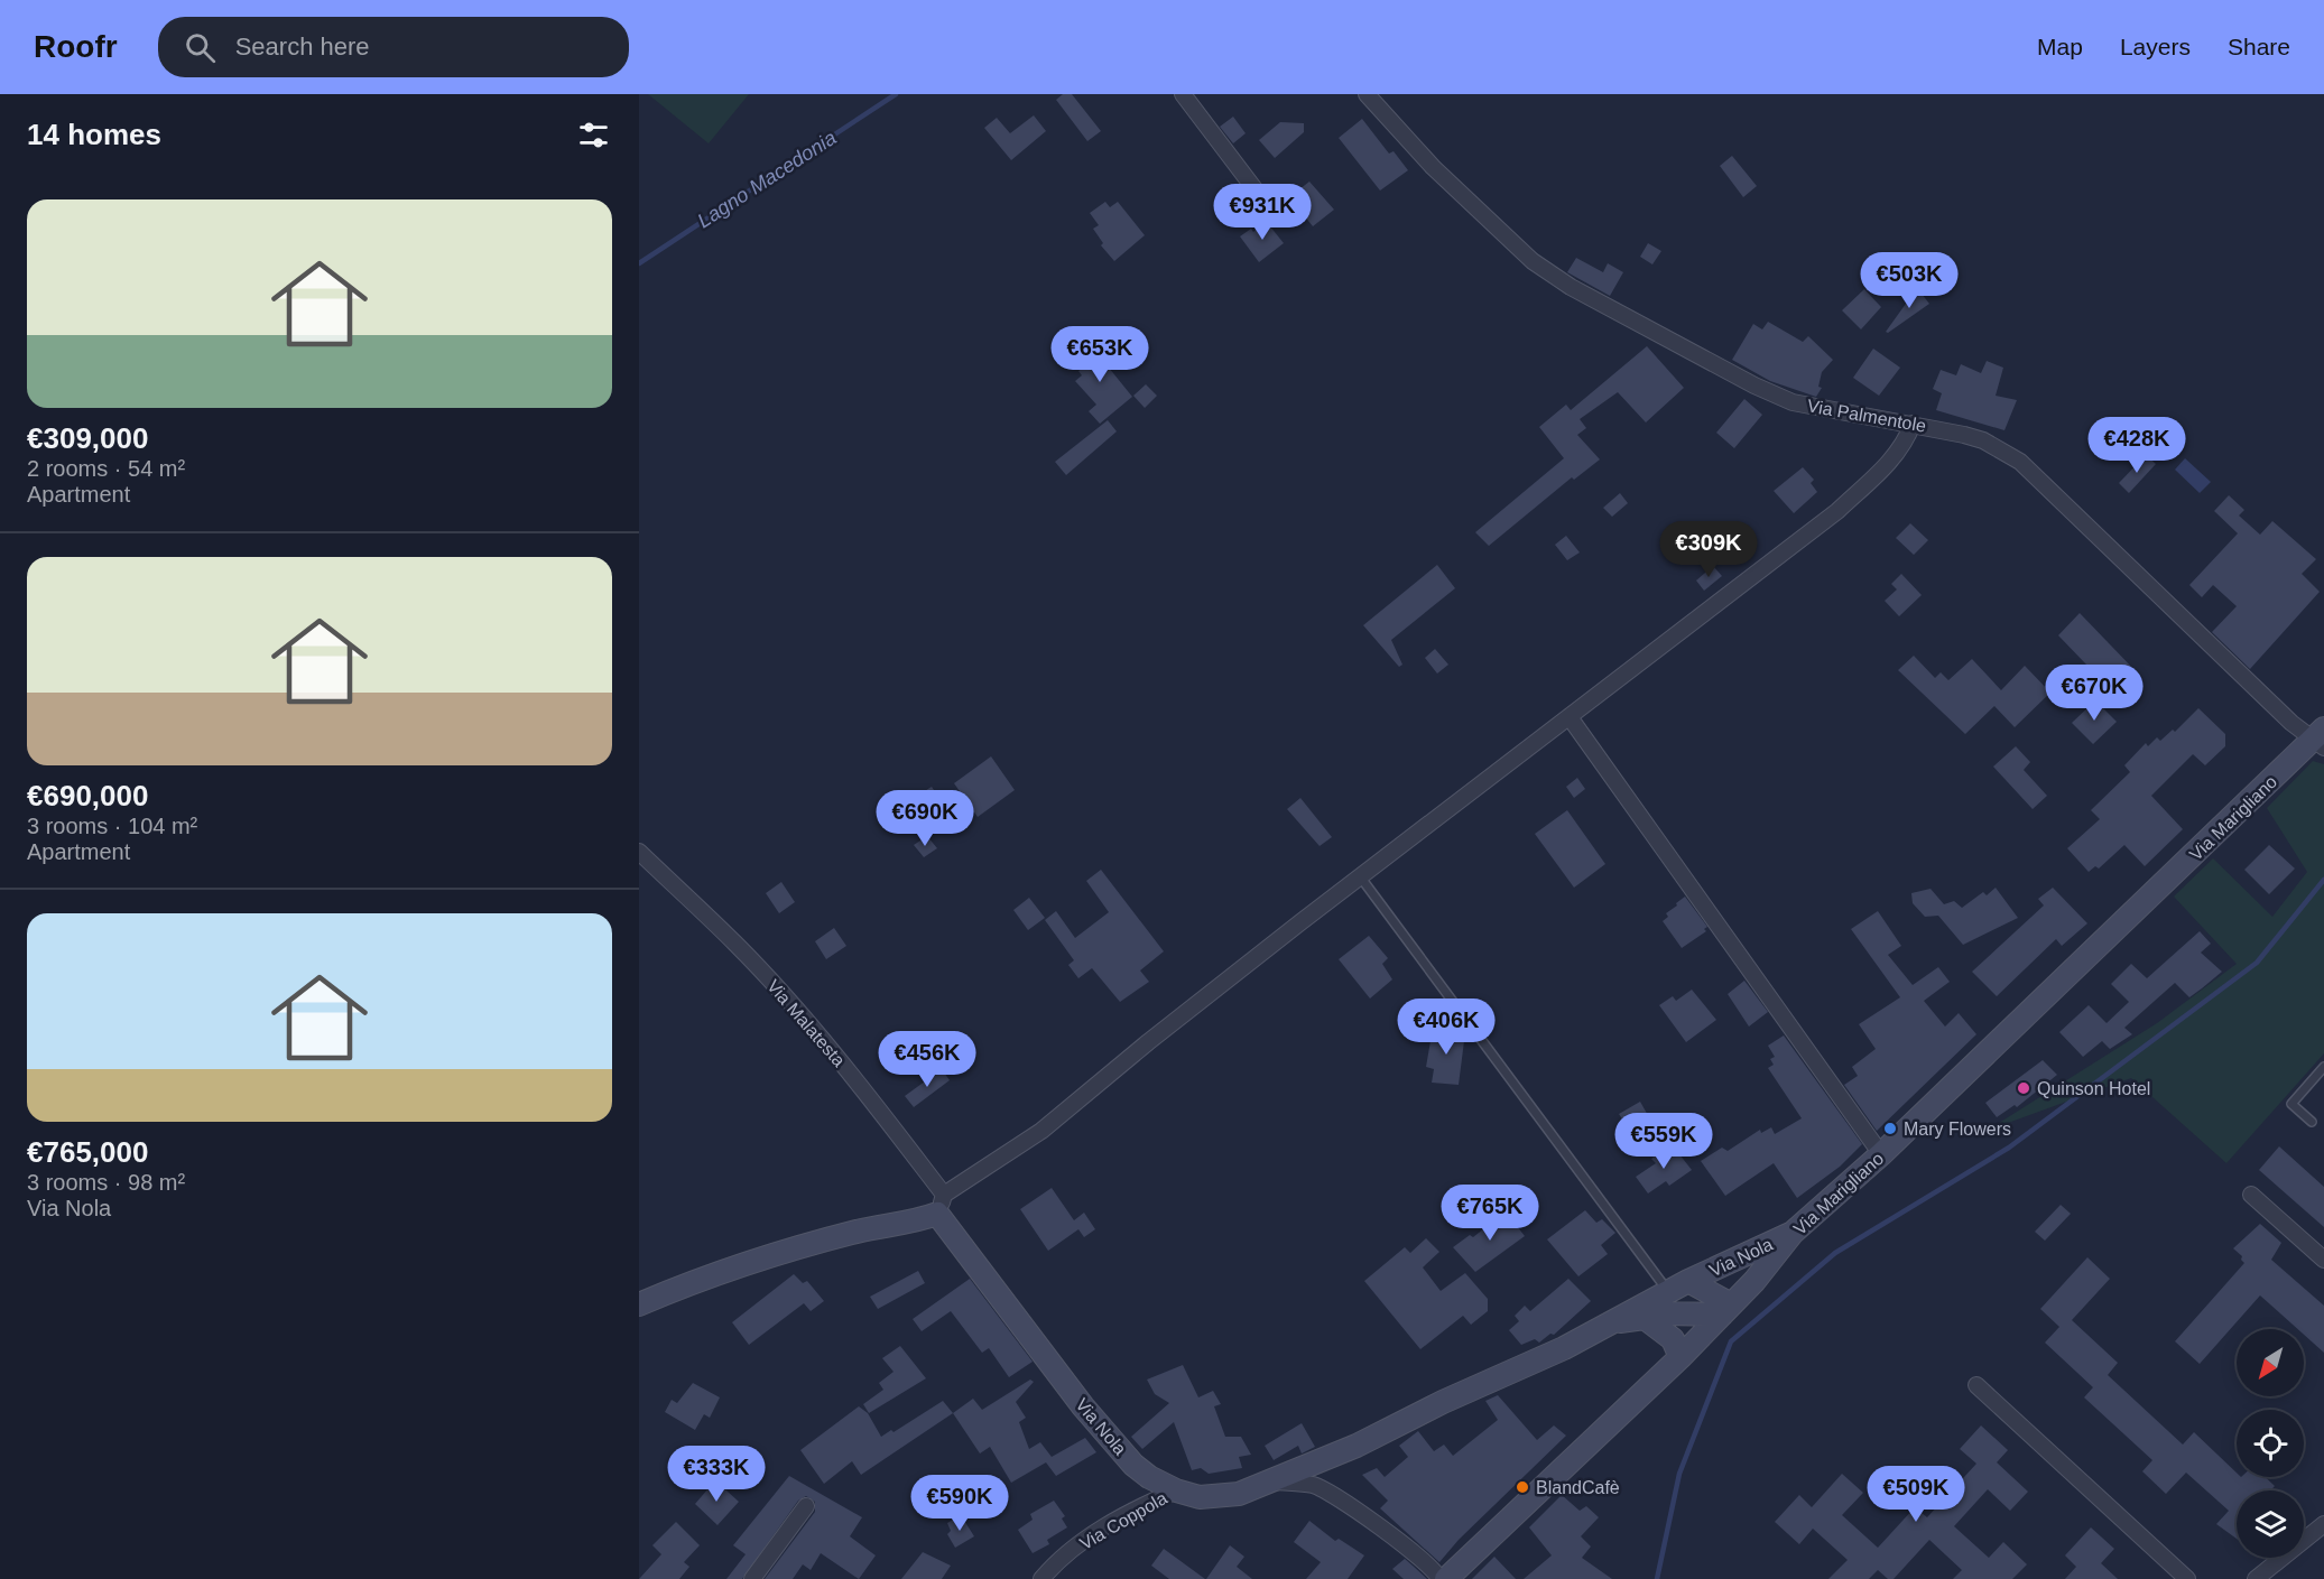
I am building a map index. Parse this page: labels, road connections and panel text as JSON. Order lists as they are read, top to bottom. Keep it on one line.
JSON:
{"streets":{"street":["Via Palmentole","Via Marigliano","Via Malatesta","Via Nola","Via Coppola"]},"crossings":[["Via Palmentole","Via Marigliano"],["Via Marigliano","Via Nola"],["Via Malatesta","Via Nola"],["Via Nola","Via Coppola"]],"water":["Lagno Macedonia"],"places":["Quinson Hotel","Mary Flowers","BlandCafè"],"north":"bottom left","page":{"header":"Roofr","search":"Search here","nav":["Map","Layers","Share"],"heading":"14 homes","list":[{"name":"€309,000","note":"2 rooms · 54 m² · Apartment"},{"name":"€690,000","note":"3 rooms · 104 m² · Apartment"},{"name":"€765,000","note":"3 rooms · 98 m² · Via Nola"}],"price":["€931K","€503K","€653K","€428K","€309K","€670K","€690K","€406K","€456K","€559K","€765K","€333K","€509K","€590K"]}}
